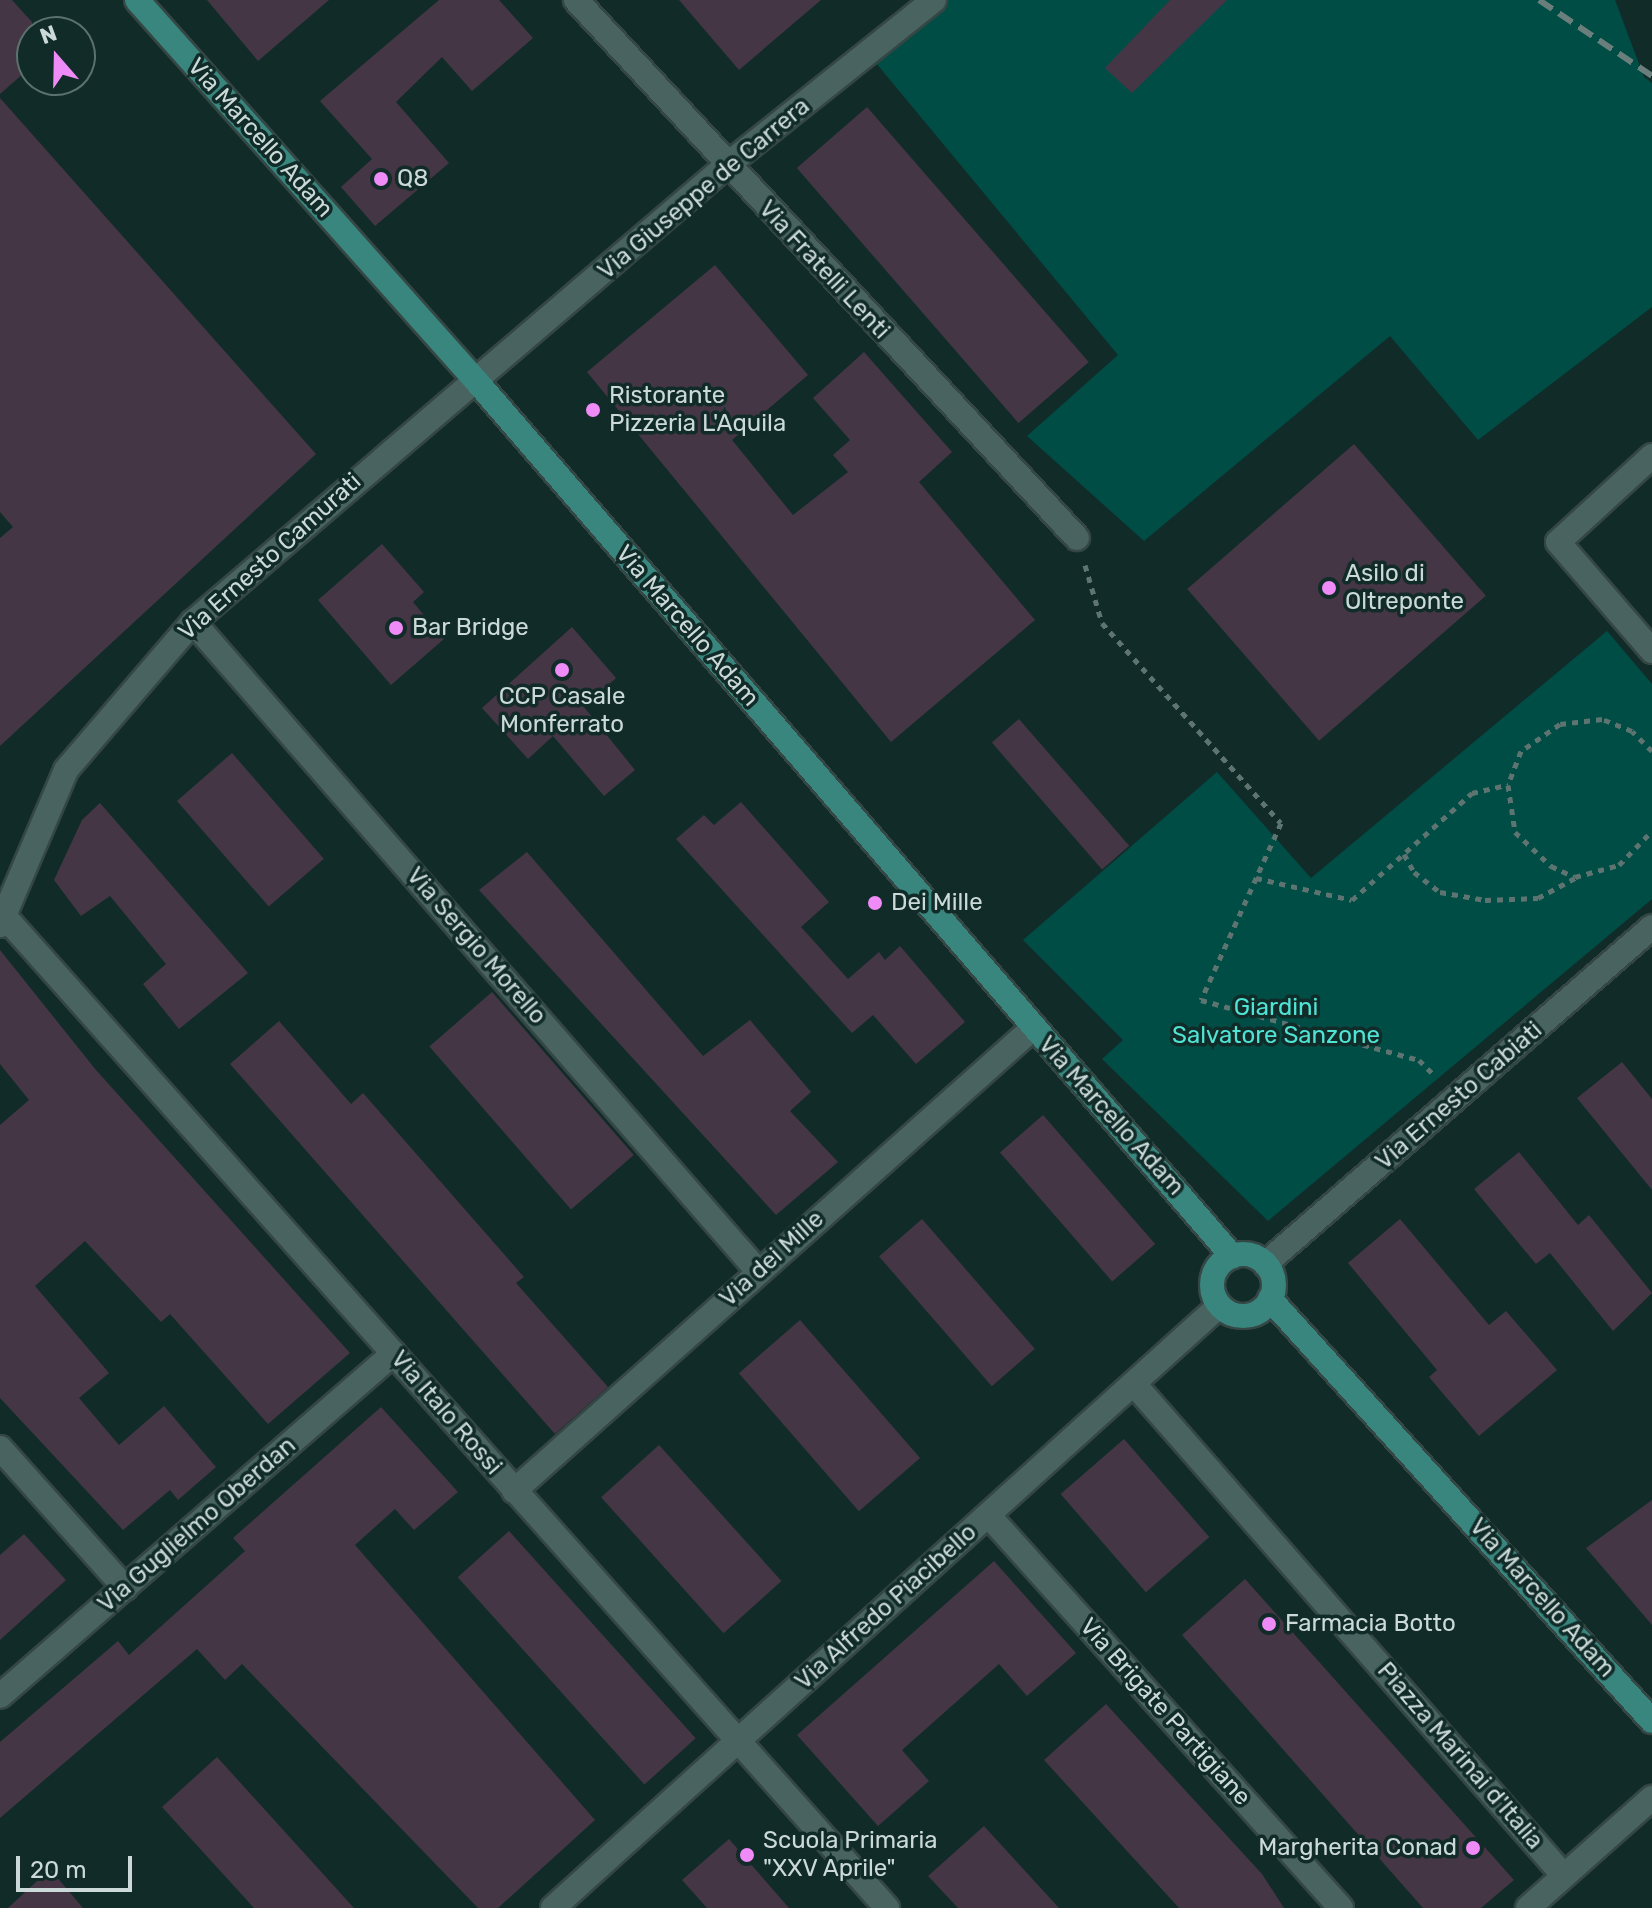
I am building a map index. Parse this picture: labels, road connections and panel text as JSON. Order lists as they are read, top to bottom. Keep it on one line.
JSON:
{"streets":{"main road":["Via Marcello Adam"],"street":["Via Giuseppe de Carrera","Via Fratelli Lenti","Via Ernesto Camurati","Via Sergio Morello","Via Ernesto Cabiati","Via dei Mille","Via Italo Rossi","Via Guglielmo Oberdan","Via Alfredo Piacibello","Via Brigate Partigiane","Piazza Marinai d'Italia"]},"crossings":[["Via Marcello Adam","Via Giuseppe de Carrera"],["Via Marcello Adam","Via Ernesto Camurati"],["Via Marcello Adam","Via Ernesto Cabiati"],["Via Marcello Adam","Via dei Mille"],["Via Marcello Adam","Via Alfredo Piacibello"],["Via Giuseppe de Carrera","Via Fratelli Lenti"],["Via Giuseppe de Carrera","Via Ernesto Camurati"],["Via Ernesto Camurati","Via Sergio Morello"],["Via Ernesto Camurati","Via Italo Rossi"],["Via Sergio Morello","Via dei Mille"],["Via Ernesto Cabiati","Via Alfredo Piacibello"],["Via dei Mille","Via Italo Rossi"],["Via Italo Rossi","Via Guglielmo Oberdan"],["Via Italo Rossi","Via Alfredo Piacibello"],["Via Alfredo Piacibello","Via Brigate Partigiane"],["Via Alfredo Piacibello","Piazza Marinai d'Italia"]],"parks":["Giardini Salvatore Sanzone"],"places":["Q8","Ristorante Pizzeria L'Aquila","Asilo di Oltreponte","Bar Bridge","CCP Casale Monferrato","Dei Mille","Farmacia Botto","Margherita Conad","Scuola Primaria \"XXV Aprile\""],"scale_bar":"20 m","north":"top"}
